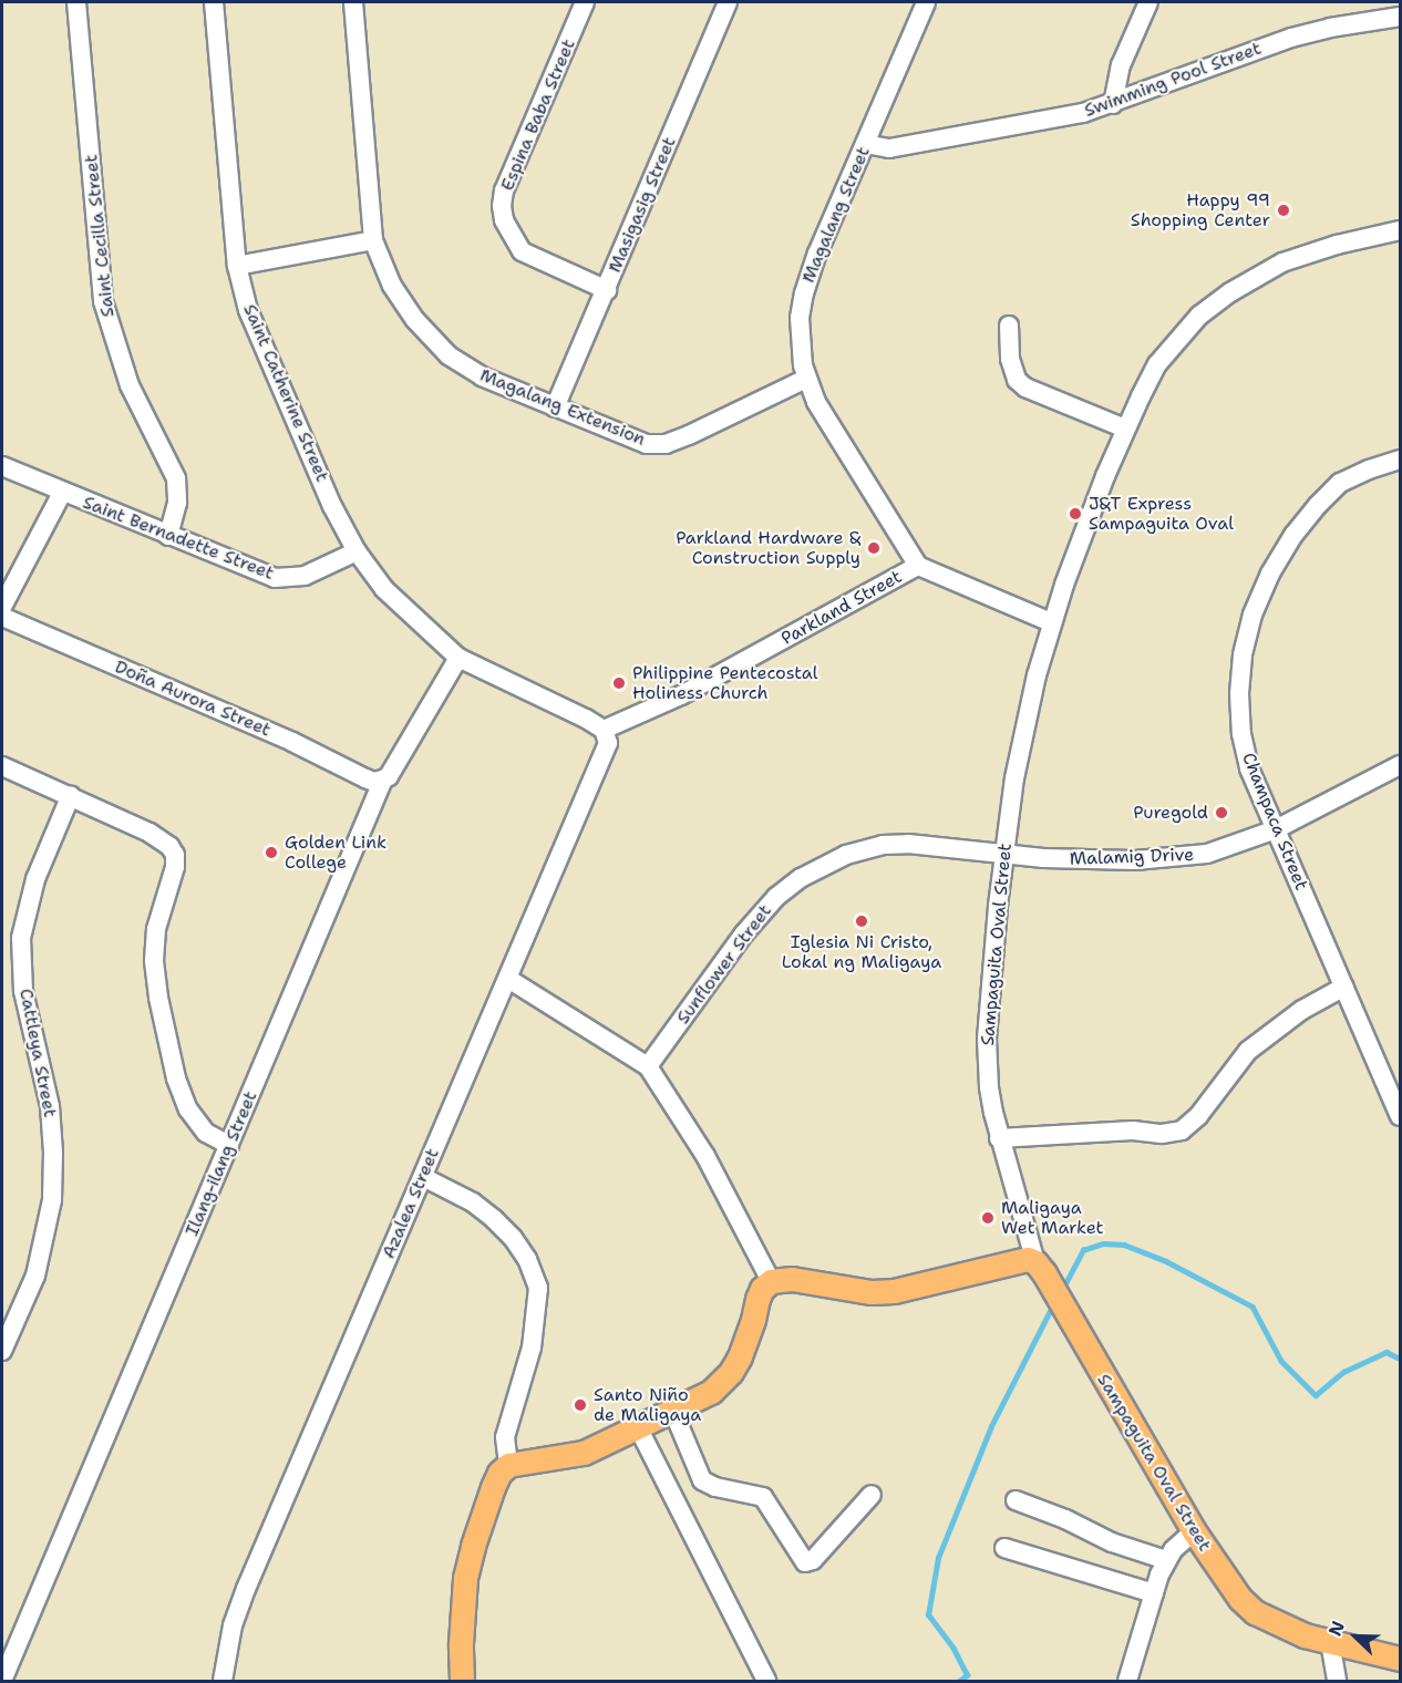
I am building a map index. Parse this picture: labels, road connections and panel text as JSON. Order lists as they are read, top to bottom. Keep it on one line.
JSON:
{"streets":{"main road":["Sampaguita Oval Street"],"street":["Swimming Pool Street","Espina Baba Street","Masigasig Street","Magalang Street","Saint Cecilla Street","Saint Catherine Street","Magalang Extension","Saint Bernadette Street","Parkland Street","Doña Aurora Street","Champaca Street","Malamig Drive","Sunflower Street","Cattleya Street","Ilang-ilang Street","Azalea Street"]},"crossings":[["Swimming Pool Street","Magalang Street"],["Espina Baba Street","Masigasig Street"],["Masigasig Street","Magalang Extension"],["Magalang Street","Magalang Extension"],["Magalang Street","Parkland Street"],["Saint Cecilla Street","Saint Bernadette Street"],["Saint Catherine Street","Saint Bernadette Street"],["Saint Catherine Street","Ilang-ilang Street"],["Parkland Street","Sampaguita Oval Street"],["Parkland Street","Azalea Street"],["Doña Aurora Street","Ilang-ilang Street"],["Champaca Street","Malamig Drive"],["Malamig Drive","Sampaguita Oval Street"],["Malamig Drive","Sunflower Street"],["Sampaguita Oval Street","Sunflower Street"]],"places":["Happy 99 Shopping Center","J&T Express Sampaguita Oval","Parkland Hardware & Construction Supply","Philippine Pentecostal Holiness Church","Puregold","Golden Link College","Iglesia Ni Cristo, Lokal ng Maligaya","Maligaya Wet Market","Santo Niño de Maligaya"],"north":"top left"}
